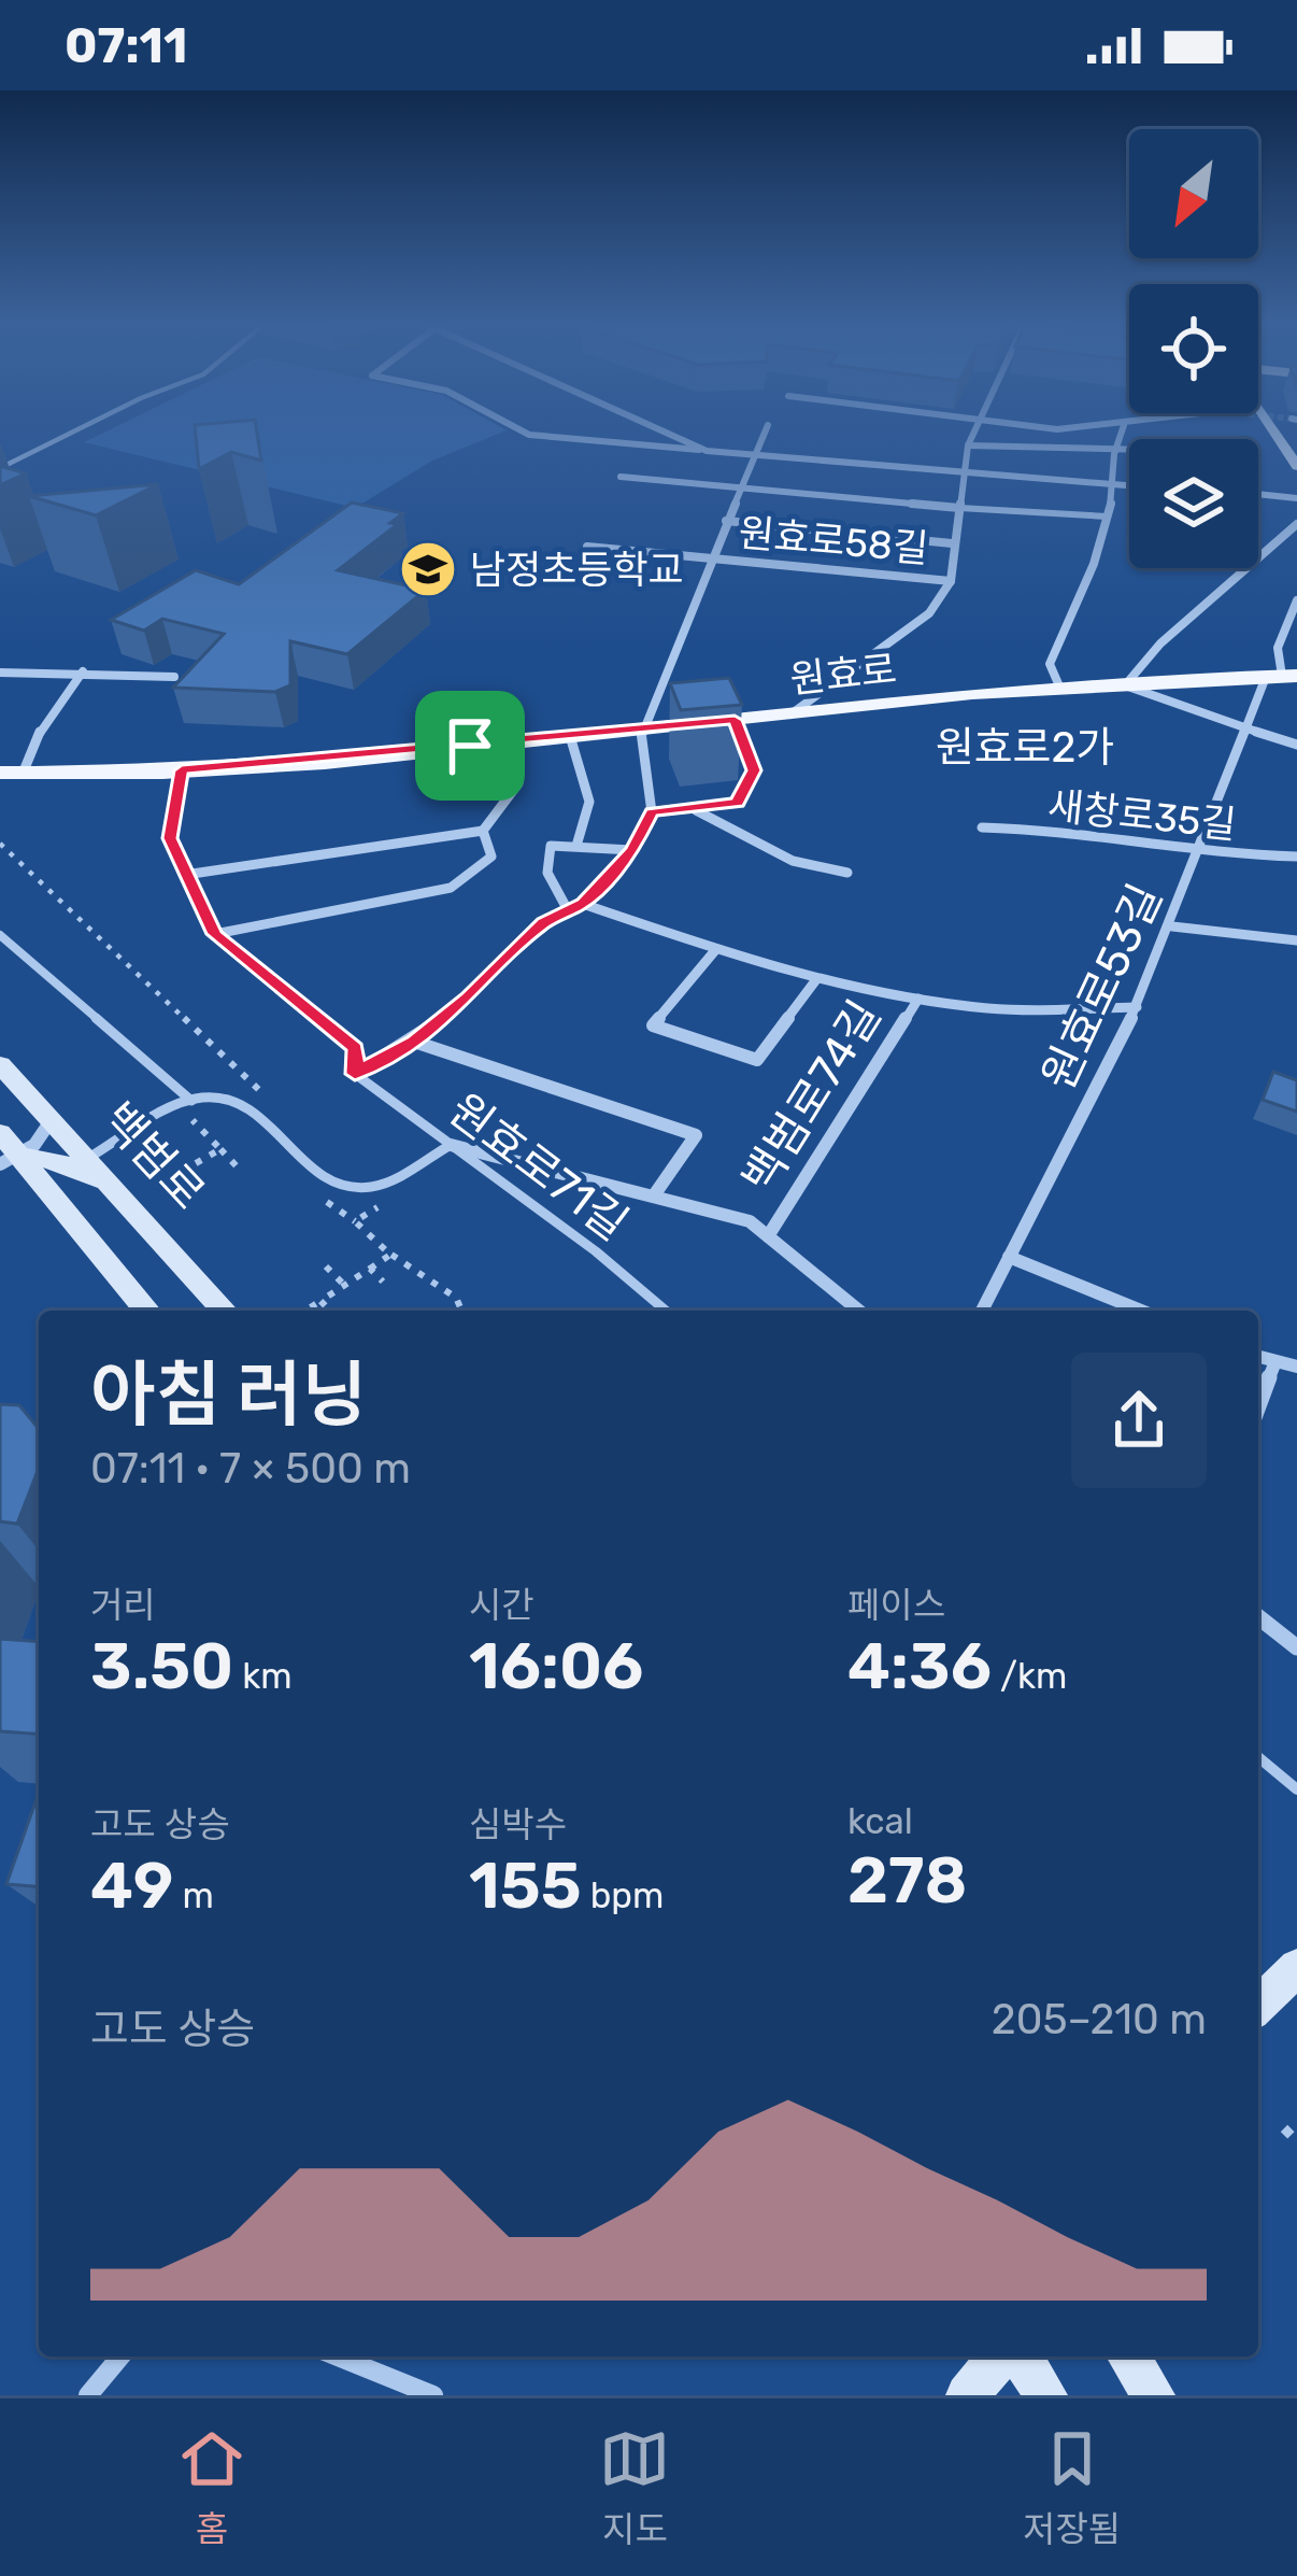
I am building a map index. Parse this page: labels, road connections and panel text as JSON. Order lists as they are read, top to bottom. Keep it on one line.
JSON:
{"streets":{"main road":["원효로","백범로"],"street":["원효로58길","새창로35길","원효로53길","백범로74길"],"lane":["원효로71길"]},"crossings":[["원효로58길","원효로"],["원효로","원효로53길"],["원효로","원효로71길"],["새창로35길","원효로53길"],["백범로74길","원효로71길"]],"districts":["원효로2가"],"places":{"school or university":["남정초등학교"]},"north":"bottom left","page":{"status":"07:11","heading":["아침 러닝","07:11 · 7 × 500 m"],"stats":[["거리","3.50 km"],["시간","16:06"],["페이스","4:36 /km"],["고도 상승","49 m"],["심박수","155 bpm"],["kcal","278"]],"chart":["고도 상승","205–210 m"],"tabs":["홈","지도","저장됨"]}}
